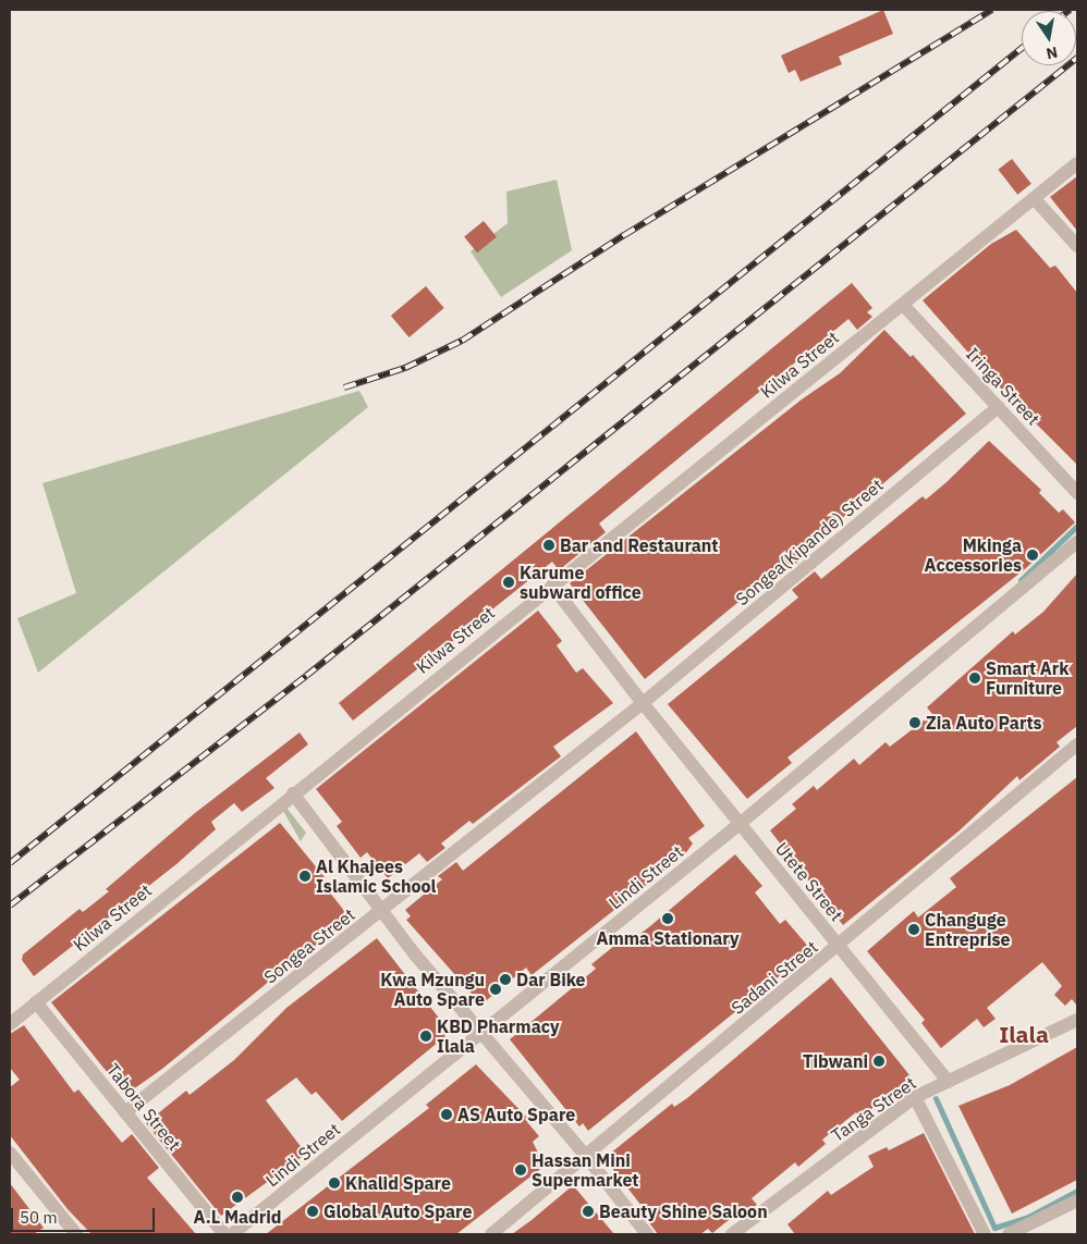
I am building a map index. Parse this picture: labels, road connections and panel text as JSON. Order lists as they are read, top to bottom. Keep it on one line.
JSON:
{"streets":{"street":["Kilwa Street","Iringa Street","Songea(Kipande) Street","Lindi Street","Utete Street","Songea Street","Sadani Street","Tabora Street","Tanga Street"]},"crossings":[["Kilwa Street","Iringa Street"],["Kilwa Street","Utete Street"],["Kilwa Street","Tabora Street"],["Iringa Street","Songea(Kipande) Street"],["Songea(Kipande) Street","Utete Street"],["Songea(Kipande) Street","Songea Street"],["Lindi Street","Utete Street"],["Utete Street","Songea Street"],["Utete Street","Sadani Street"],["Utete Street","Tanga Street"],["Songea Street","Tabora Street"]],"districts":["Ilala"],"places":["Bar and Restaurant","Mkinga Accessories","Karume subward office","Smart Ark Furniture","Zia Auto Parts","Al Khajees Islamic School","Amma Stationary","Changuge Entreprise","Dar Bike","Kwa Mzungu Auto Spare","KBD Pharmacy Ilala","Tibwani","AS Auto Spare","Hassan Mini Supermarket","Khalid Spare","A.L Madrid","Global Auto Spare","Beauty Shine Saloon"],"scale_bar":"50 m","north":"bottom"}
